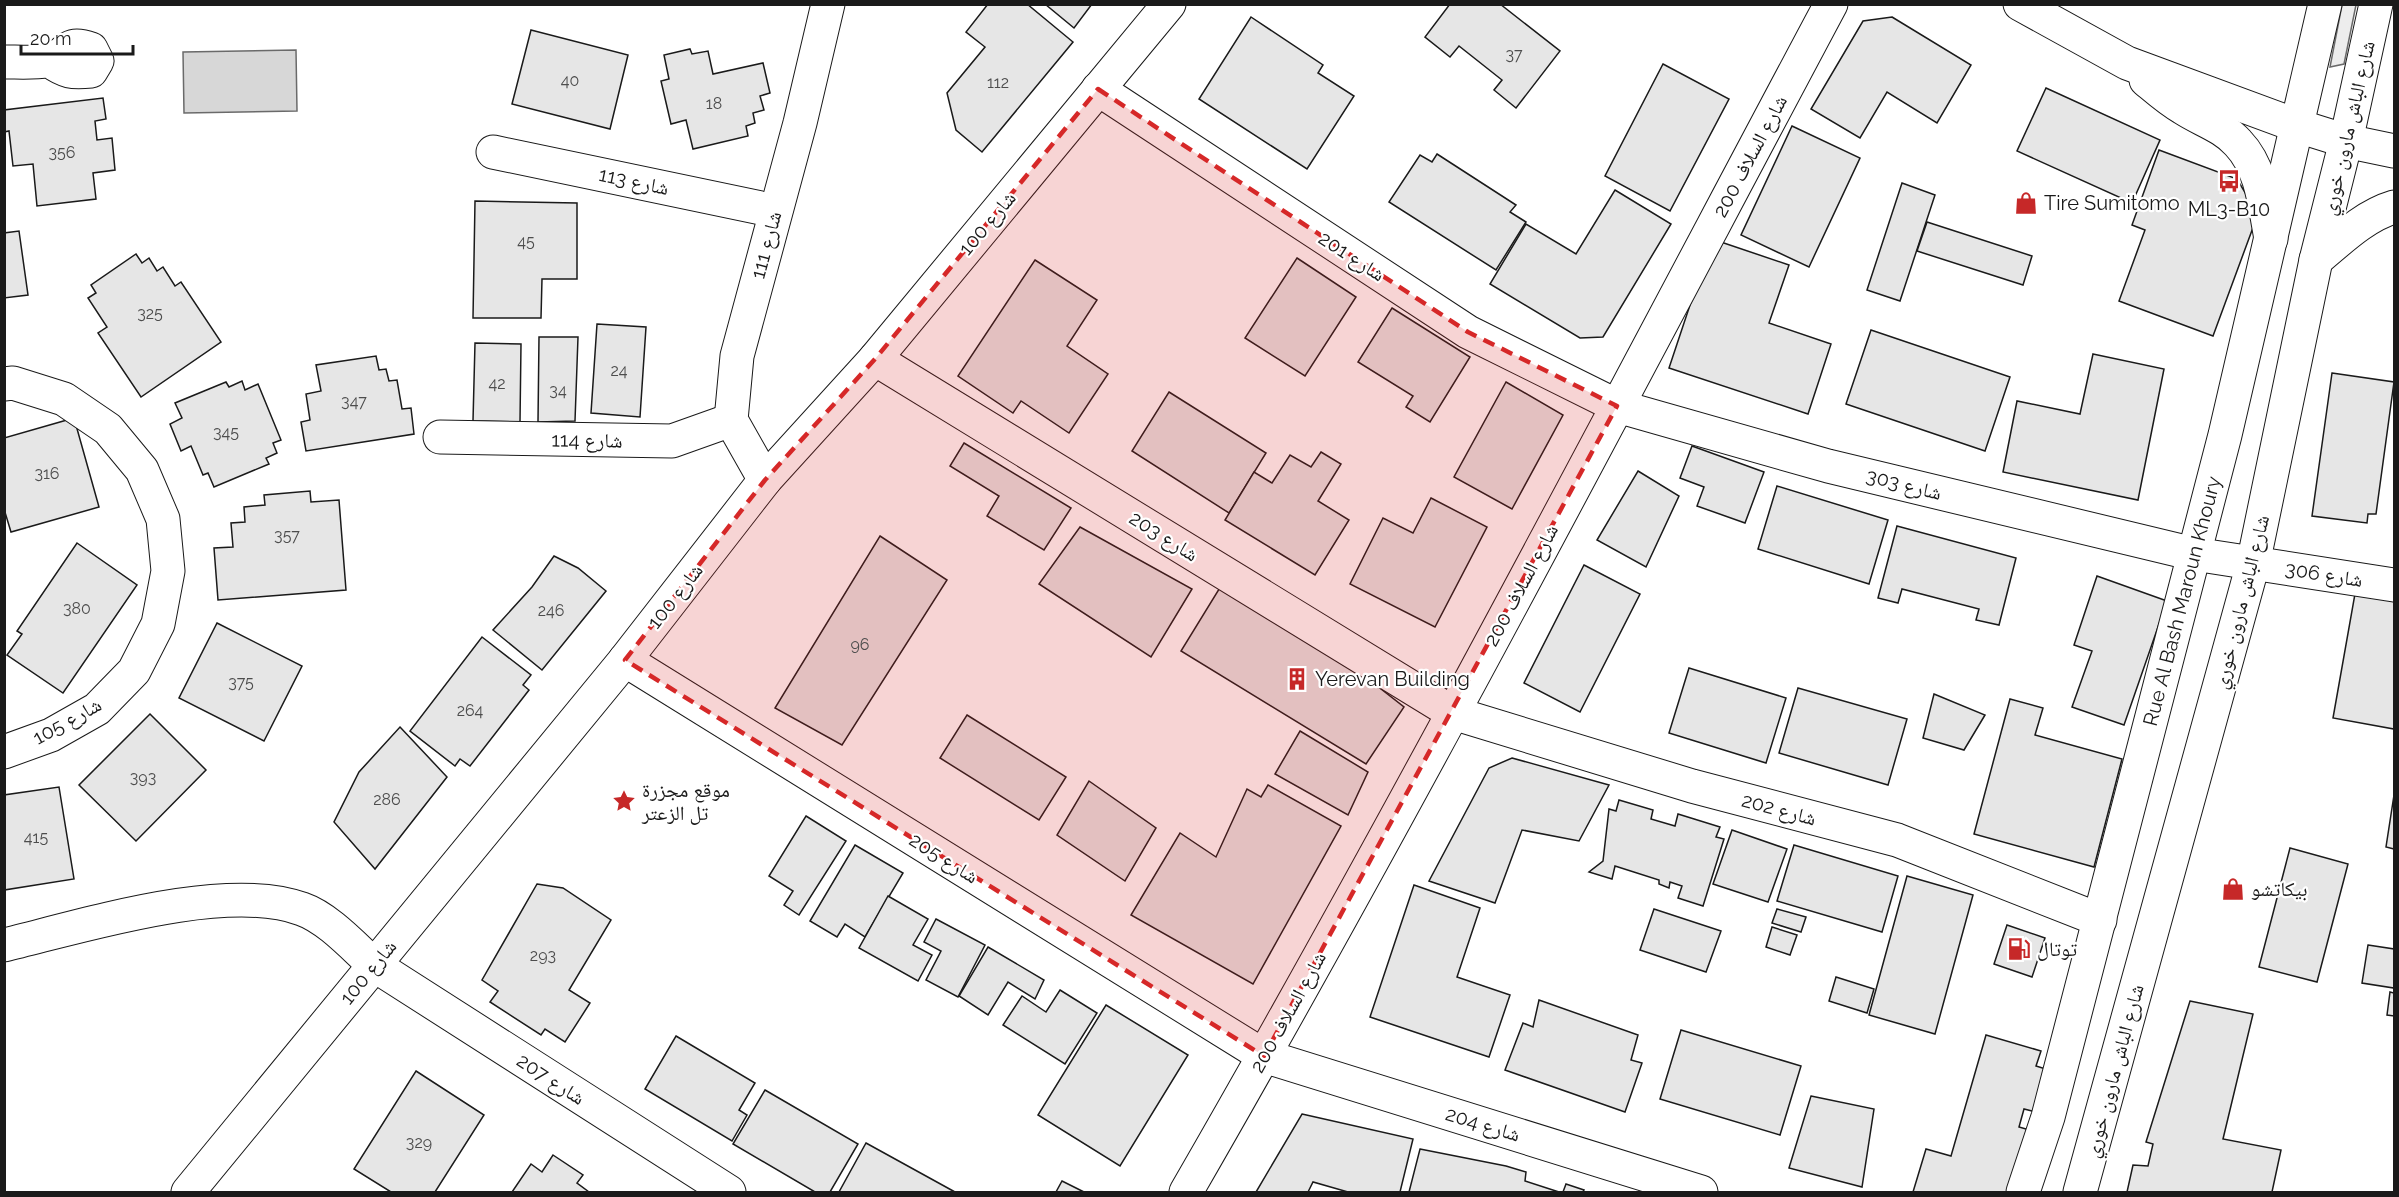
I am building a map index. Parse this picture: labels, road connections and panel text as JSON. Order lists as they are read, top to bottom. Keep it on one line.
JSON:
{"streets":{"main road":["شارع الباش مارون خوري","200 شارع السلاف","شارع 113","شارع 100","شارع 111","شارع 201","شارع 114","شارع 303","شارع 203","شارع 306","Rue Al Bash Maroun Khoury","شارع 105","شارع 202","شارع 205","شارع 207","شارع 204"]},"crossings":[["شارع الباش مارون خوري","شارع 303"],["شارع الباش مارون خوري","شارع 306"],["200 شارع السلاف","شارع 201"],["200 شارع السلاف","شارع 303"],["200 شارع السلاف","شارع 203"],["200 شارع السلاف","شارع 202"],["200 شارع السلاف","شارع 205"],["200 شارع السلاف","شارع 204"],["شارع 113","شارع 111"],["شارع 100","شارع 201"],["شارع 100","شارع 203"],["شارع 100","شارع 205"],["شارع 100","شارع 207"],["شارع 111","شارع 114"],["شارع 201","شارع 303"],["شارع 303","شارع 306"],["شارع 303","Rue Al Bash Maroun Khoury"],["شارع 203","شارع 202"],["Rue Al Bash Maroun Khoury","شارع 202"],["شارع 205","شارع 204"]],"places":{"bus stop":["ML3-B10"],"shop":["Tire Sumitomo","بيكاتشو"],"building":["Yerevan Building"],"place":["موقع مجزرة تل الزعتر"],"fuel station":["توتال"]},"house_numbers":["37","40","112","18","356","45","325","24","42","34","347","345","316","357","380","246","96","375","264","393","286","415","293","329"],"scale_bar":"20 m"}
